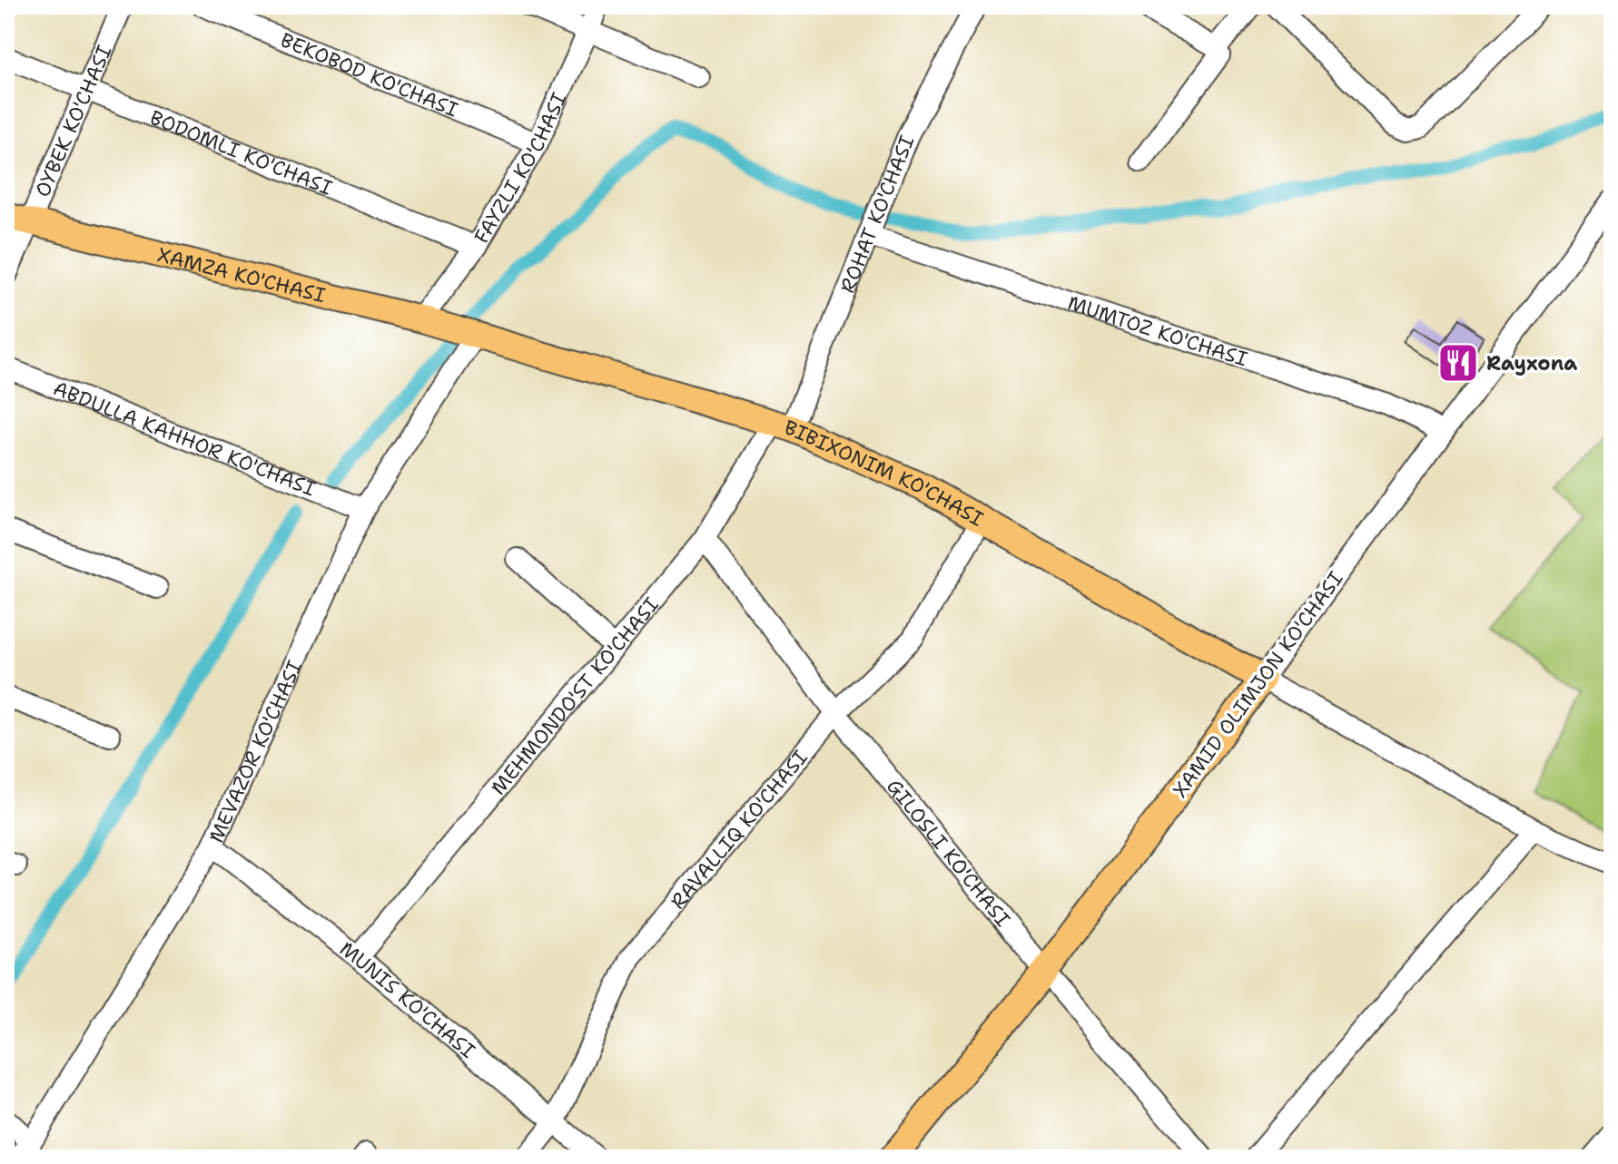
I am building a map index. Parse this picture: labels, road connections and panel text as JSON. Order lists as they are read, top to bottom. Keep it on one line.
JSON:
{"streets":{"main road":["XAMZA KO'CHASI","BIBIXONIM KO'CHASI","XAMID OLIMJON KO'CHASI"],"street":["BEKOBOD KO'CHASI","OYBEK KO'CHASI","BODOMLI KO'CHASI","FAYZLI KO'CHASI","ROHAT KO'CHASI","MUMTOZ KO'CHASI","ABDULLA KAHHOR KO'CHASI","MEHMONDO'ST KO'CHASI","MEVAZOR KO'CHASI","RAVALLIQ KO'CHASI","GILOSLI KO'CHASI","MUNIS KO'CHASI"]},"crossings":[["BEKOBOD KO'CHASI","FAYZLI KO'CHASI"],["OYBEK KO'CHASI","BODOMLI KO'CHASI"],["OYBEK KO'CHASI","XAMZA KO'CHASI"],["BODOMLI KO'CHASI","FAYZLI KO'CHASI"],["FAYZLI KO'CHASI","XAMZA KO'CHASI"],["ROHAT KO'CHASI","MUMTOZ KO'CHASI"],["ROHAT KO'CHASI","BIBIXONIM KO'CHASI"],["ROHAT KO'CHASI","MEHMONDO'ST KO'CHASI"],["XAMZA KO'CHASI","BIBIXONIM KO'CHASI"],["XAMZA KO'CHASI","MEVAZOR KO'CHASI"],["MUMTOZ KO'CHASI","XAMID OLIMJON KO'CHASI"],["ABDULLA KAHHOR KO'CHASI","MEVAZOR KO'CHASI"],["BIBIXONIM KO'CHASI","XAMID OLIMJON KO'CHASI"],["BIBIXONIM KO'CHASI","MEHMONDO'ST KO'CHASI"],["BIBIXONIM KO'CHASI","MEVAZOR KO'CHASI"],["BIBIXONIM KO'CHASI","RAVALLIQ KO'CHASI"],["XAMID OLIMJON KO'CHASI","GILOSLI KO'CHASI"],["MEHMONDO'ST KO'CHASI","GILOSLI KO'CHASI"],["MEHMONDO'ST KO'CHASI","MUNIS KO'CHASI"],["MEVAZOR KO'CHASI","MUNIS KO'CHASI"],["RAVALLIQ KO'CHASI","GILOSLI KO'CHASI"],["RAVALLIQ KO'CHASI","MUNIS KO'CHASI"]],"places":{"restaurant":["Rayxona"]}}
